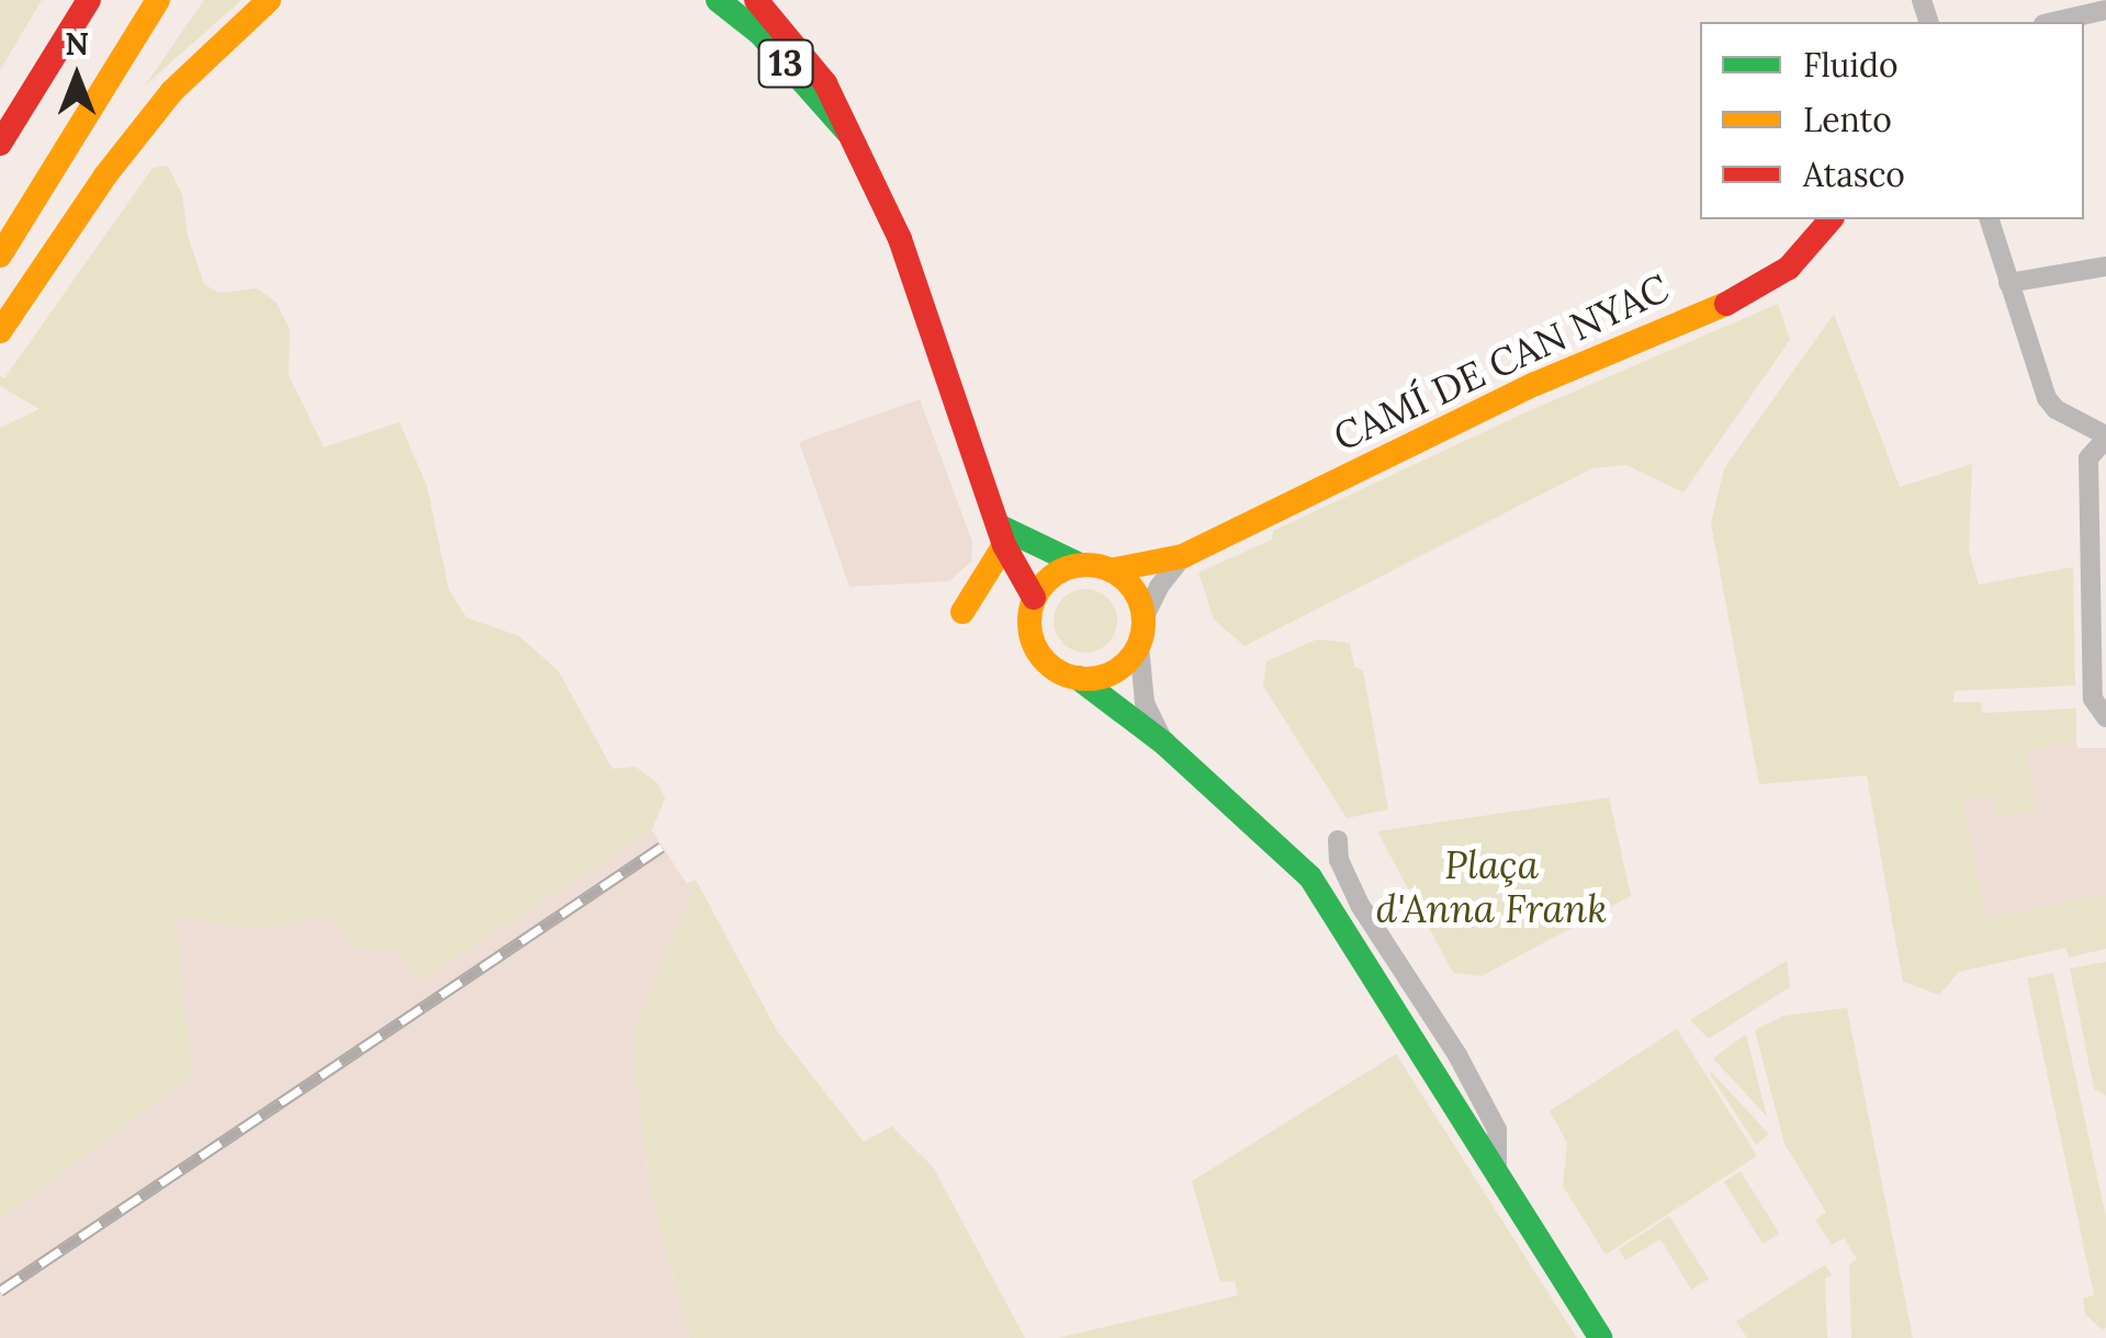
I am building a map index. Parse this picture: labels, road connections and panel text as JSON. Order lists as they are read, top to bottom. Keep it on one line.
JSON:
{"streets":{"main road":["13","CAMÍ DE CAN NYAC"]},"parks":["Plaça d'Anna Frank"],"legend":["Fluido","Lento","Atasco"],"north":"top"}
